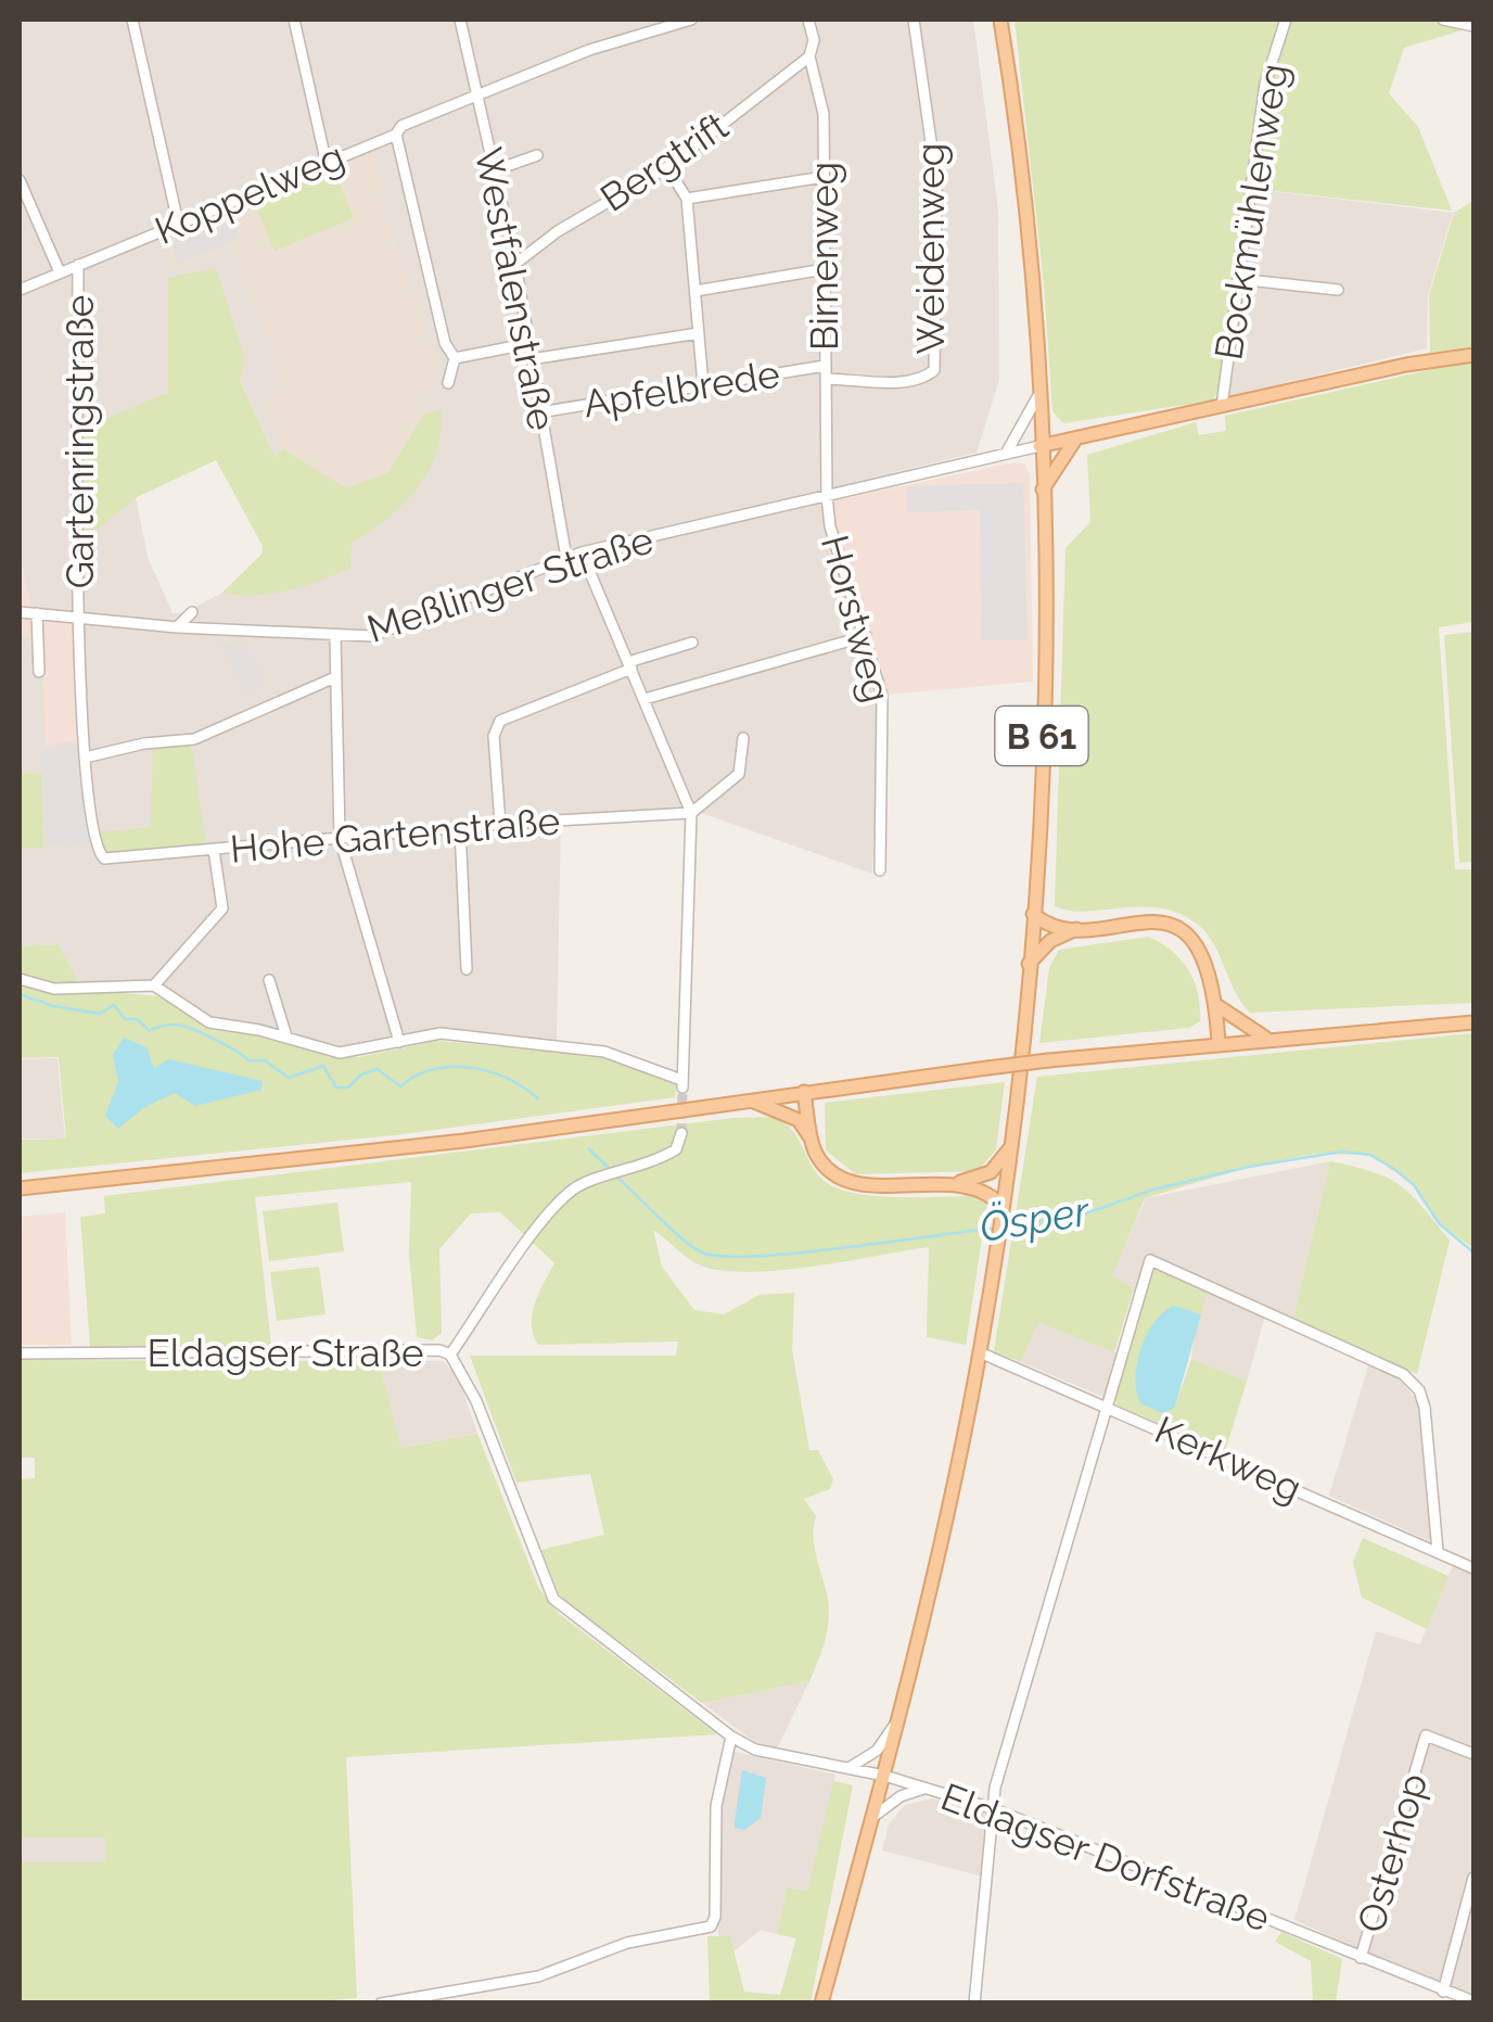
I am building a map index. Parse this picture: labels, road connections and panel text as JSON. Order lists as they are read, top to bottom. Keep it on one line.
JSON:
{"streets":{"main road":["B 61"],"street":["Bergtrift","Koppelweg","Bockmühlenweg","Weidenweg","Birnenweg","Westfalenstraße","Apfelbrede","Gartenringstraße","Meßlinger Straße","Horstweg","Hohe Gartenstraße","Eldagser Straße","Kerkweg","Osterhop","Eldagser Dorfstraße"]},"crossings":[["Bergtrift","Birnenweg"],["Bergtrift","Westfalenstraße"],["Koppelweg","Westfalenstraße"],["Koppelweg","Gartenringstraße"],["Weidenweg","Birnenweg"],["Birnenweg","Apfelbrede"],["Birnenweg","Meßlinger Straße"],["Birnenweg","Horstweg"],["Westfalenstraße","Apfelbrede"],["Westfalenstraße","Meßlinger Straße"],["Gartenringstraße","Meßlinger Straße"],["Gartenringstraße","Hohe Gartenstraße"],["Meßlinger Straße","Horstweg"],["Meßlinger Straße","B 61"],["B 61","Kerkweg"],["B 61","Eldagser Dorfstraße"],["Eldagser Straße","Eldagser Dorfstraße"],["Osterhop","Eldagser Dorfstraße"]],"water":["Ösper"]}
